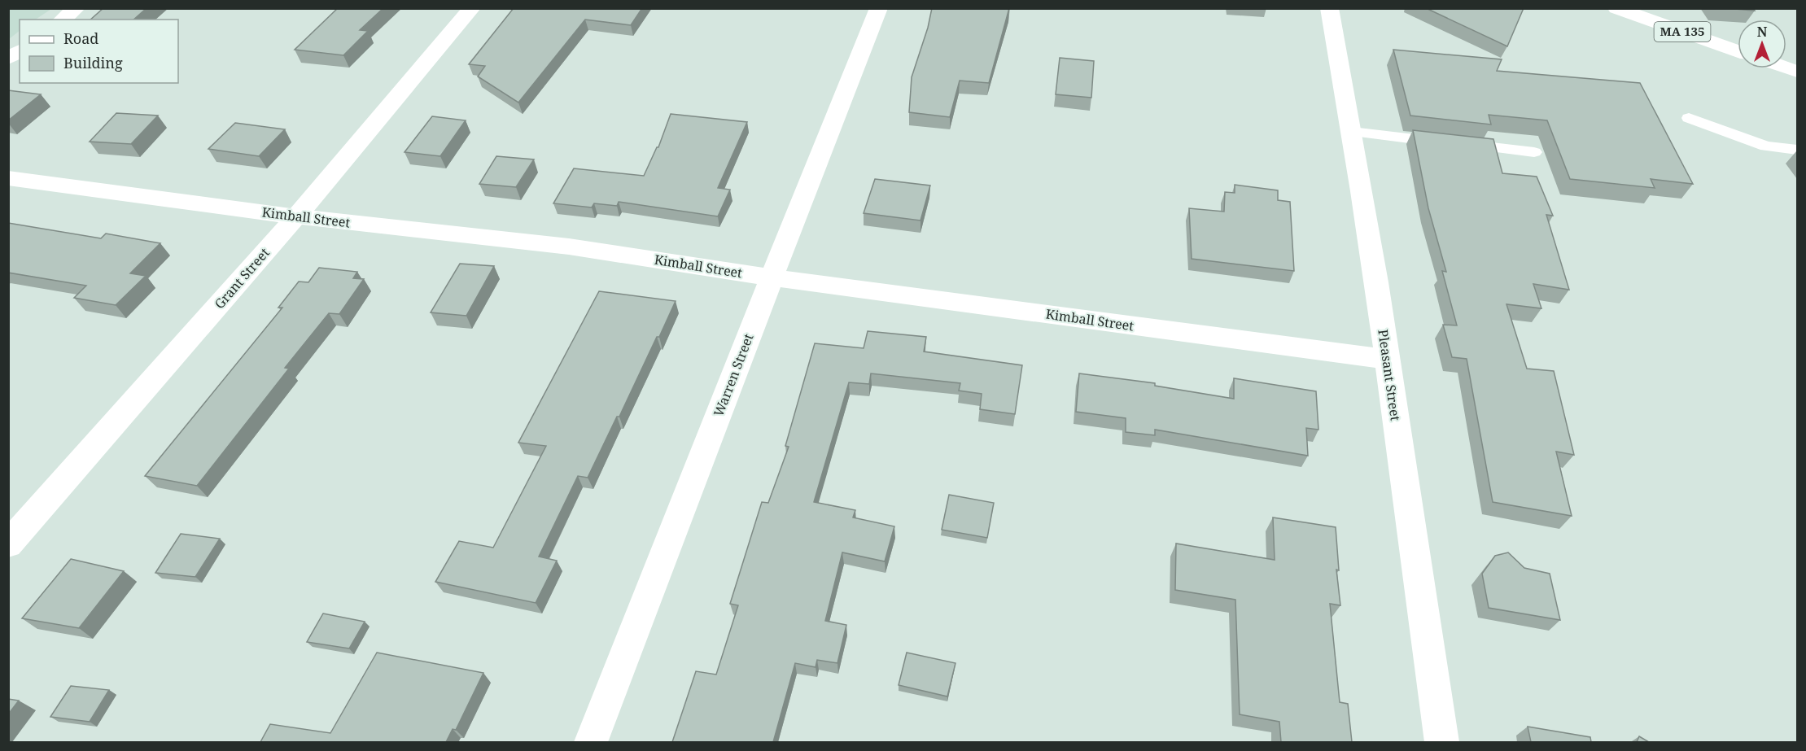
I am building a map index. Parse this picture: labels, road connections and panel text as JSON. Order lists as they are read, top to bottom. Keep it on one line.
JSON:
{"streets":{"street":["MA 135","Kimball Street","Grant Street","Warren Street","Pleasant Street"]},"crossings":[["Kimball Street","Grant Street"],["Kimball Street","Warren Street"],["Kimball Street","Pleasant Street"]],"legend":["Road","Building"],"north":"top"}
